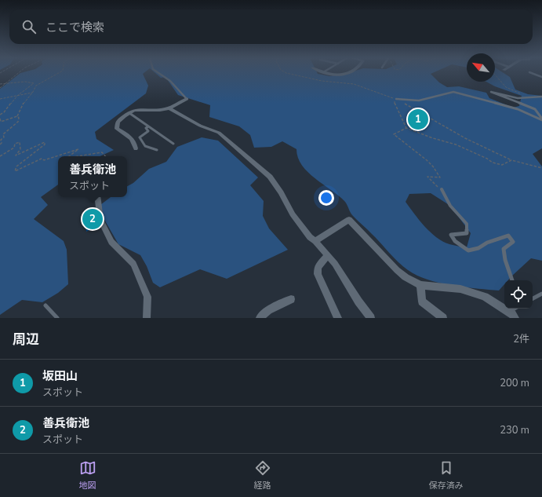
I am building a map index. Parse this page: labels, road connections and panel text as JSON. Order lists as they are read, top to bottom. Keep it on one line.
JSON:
{"north":"top left","page":{"search":"ここで検索","pins":["1","2"],"popup":["善兵衛池","スポット"],"heading":["周辺","2件"],"list":[{"mark":"1","name":"坂田山","note":"スポット","value":"200 m"},{"mark":"2","name":"善兵衛池","note":"スポット","value":"230 m"}],"nav":["地図","経路","保存済み"]}}
